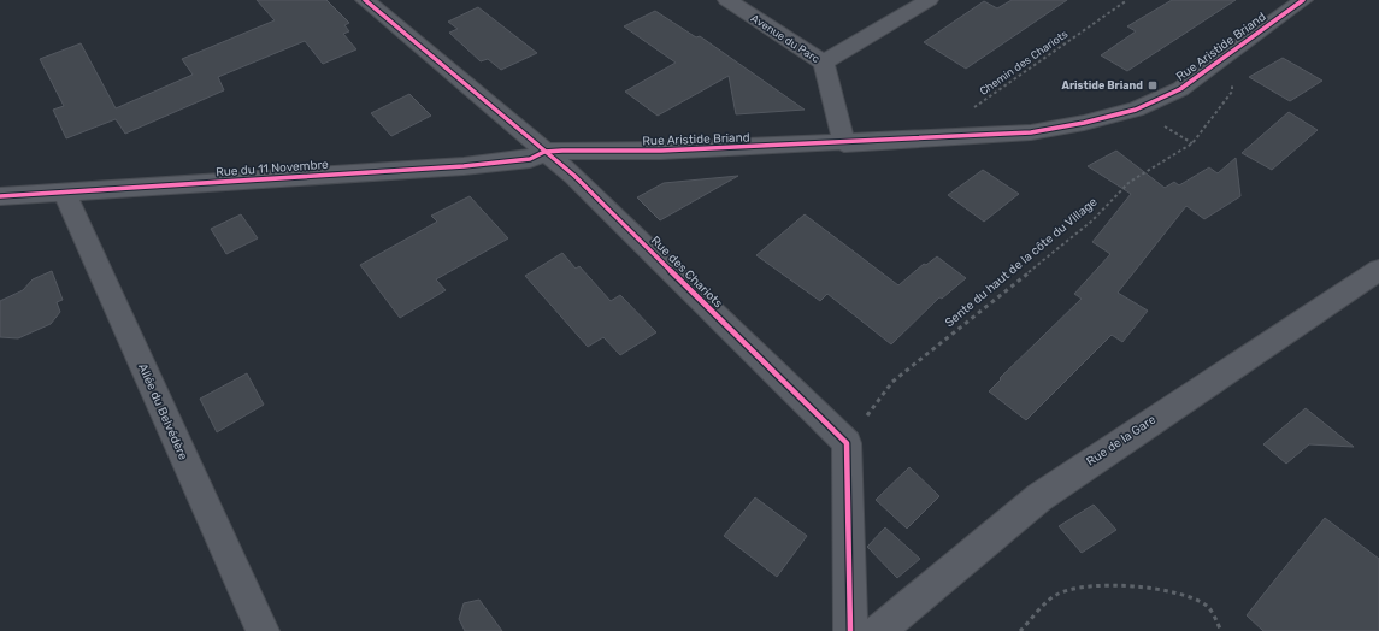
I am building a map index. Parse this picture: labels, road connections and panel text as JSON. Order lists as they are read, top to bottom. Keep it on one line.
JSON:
{"streets":{"street":["Avenue du Parc","Rue Aristide Briand","Rue du 11 Novembre","Rue des Chariots","Allée du Belvédère","Rue de la Gare"],"path":["Chemin des Chariots","Sente du haut de la côte du Village"]},"crossings":[["Avenue du Parc","Rue Aristide Briand"],["Rue Aristide Briand","Chemin des Chariots"],["Rue Aristide Briand","Rue du 11 Novembre"],["Rue Aristide Briand","Sente du haut de la côte du Village"],["Rue Aristide Briand","Rue des Chariots"],["Rue du 11 Novembre","Rue des Chariots"],["Rue du 11 Novembre","Allée du Belvédère"],["Sente du haut de la côte du Village","Rue des Chariots"]],"places":{"transit":["Aristide Briand"]}}
